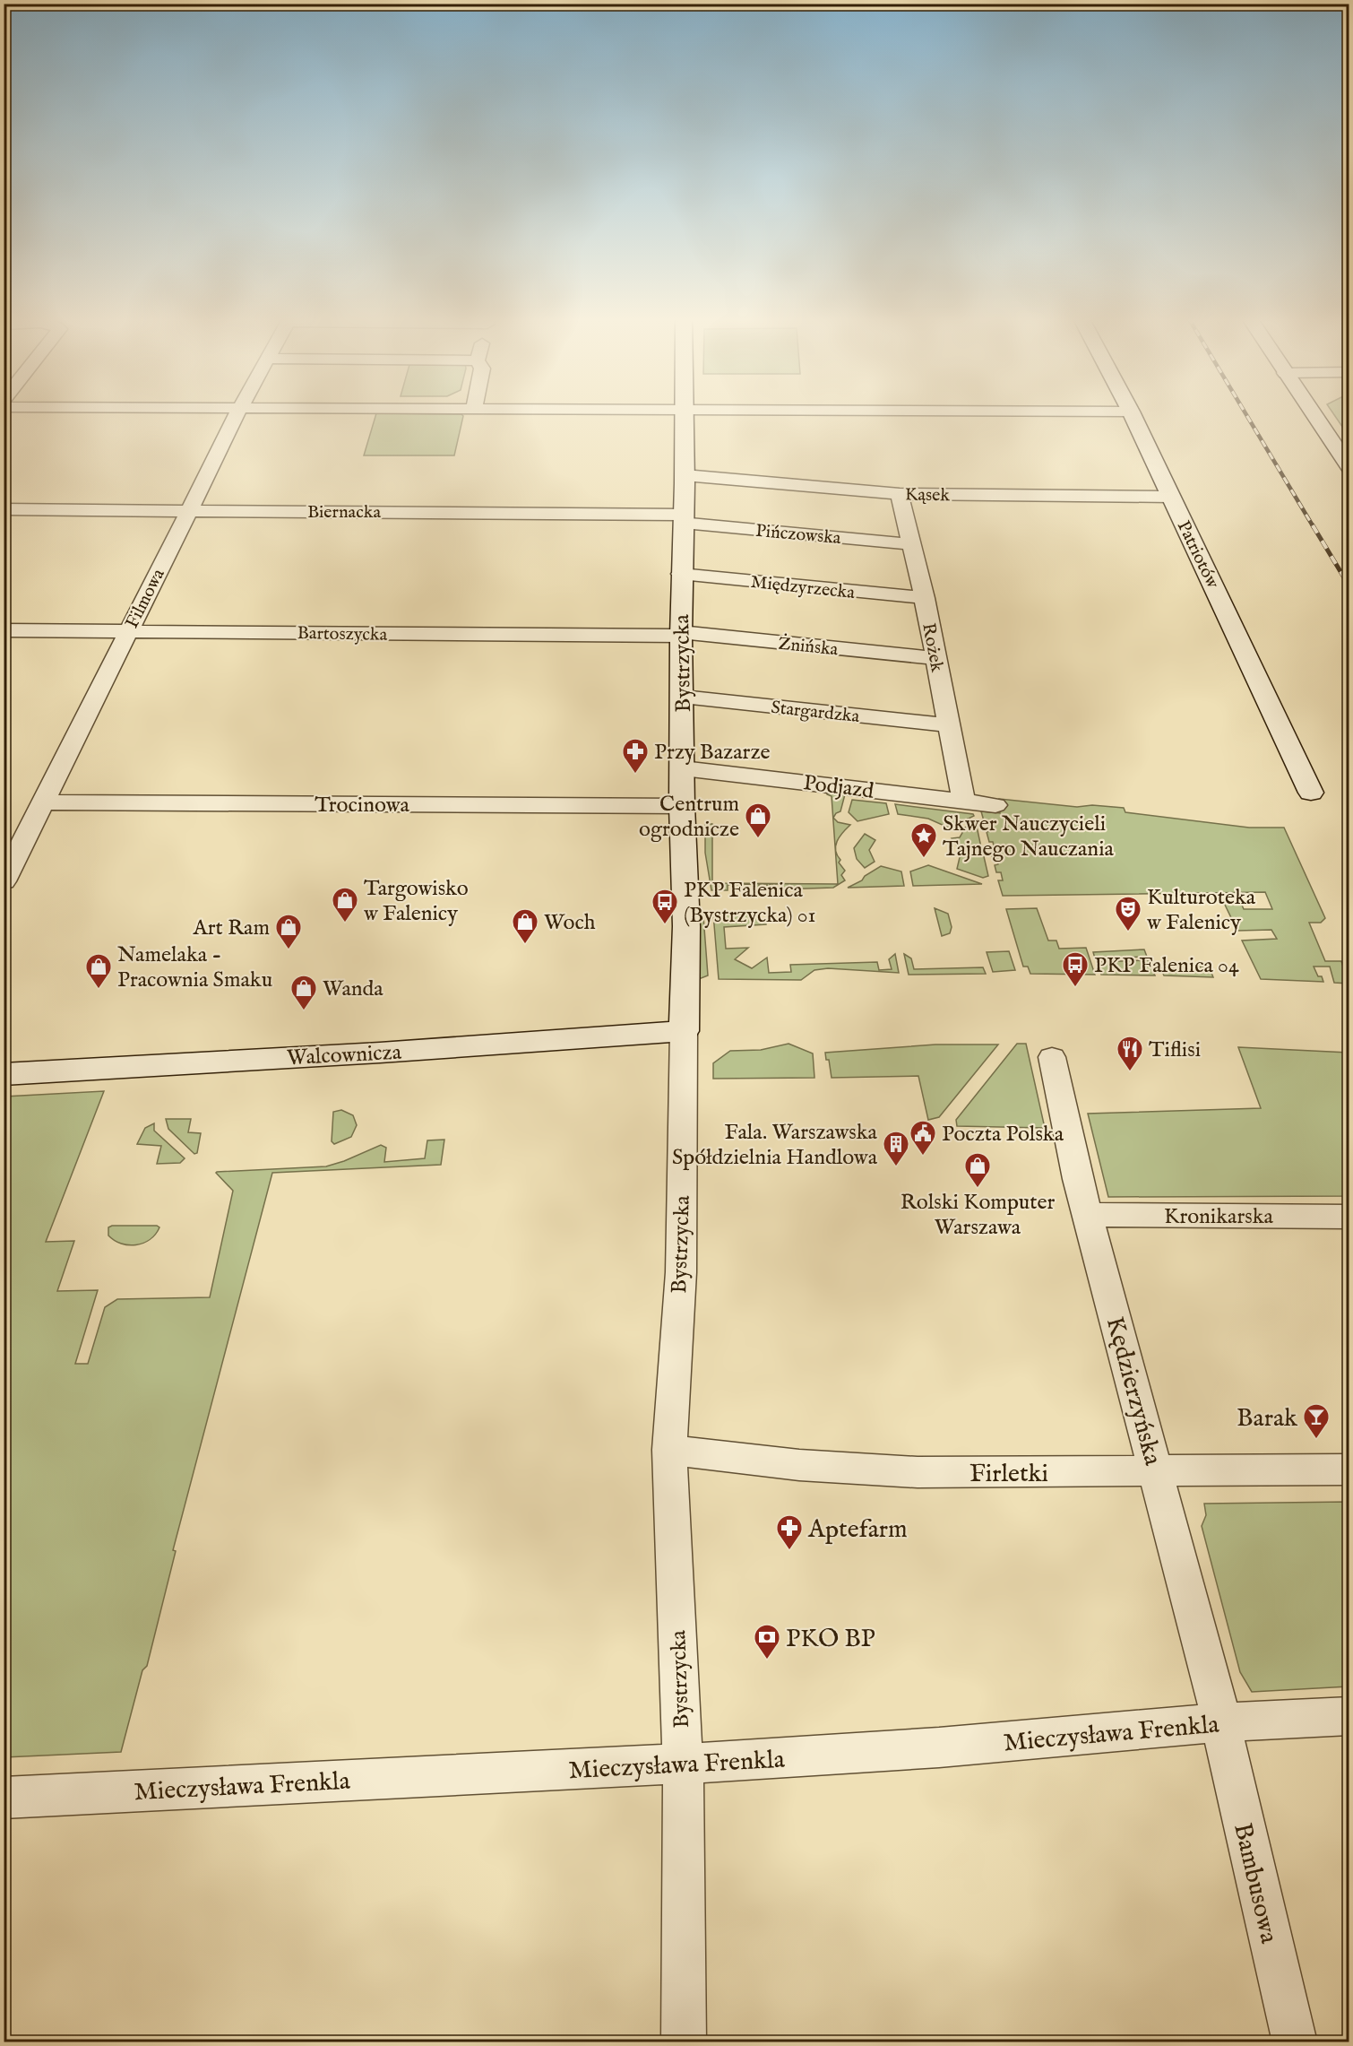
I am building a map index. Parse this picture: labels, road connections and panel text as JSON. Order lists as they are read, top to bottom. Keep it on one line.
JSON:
{"streets":{"street":["Kąsek","Biernacka","Pińczowska","Patriotów","Międzyrzecka","Filmowa","Bartoszycka","Żnińska","Rożek","Bystrzycka","Stargardzka","Podjazd","Trocinowa","Walcownicza","Kronikarska","Kędzierzyńska","Firletki","Mieczysława Frenkla","Bambusowa"]},"crossings":[["Kąsek","Patriotów"],["Kąsek","Rożek"],["Kąsek","Bystrzycka"],["Biernacka","Pińczowska"],["Biernacka","Filmowa"],["Biernacka","Bystrzycka"],["Pińczowska","Rożek"],["Pińczowska","Bystrzycka"],["Międzyrzecka","Rożek"],["Międzyrzecka","Bystrzycka"],["Filmowa","Bartoszycka"],["Filmowa","Trocinowa"],["Bartoszycka","Żnińska"],["Bartoszycka","Bystrzycka"],["Żnińska","Rożek"],["Żnińska","Bystrzycka"],["Rożek","Stargardzka"],["Rożek","Podjazd"],["Bystrzycka","Stargardzka"],["Bystrzycka","Podjazd"],["Bystrzycka","Trocinowa"],["Bystrzycka","Walcownicza"],["Bystrzycka","Firletki"],["Bystrzycka","Mieczysława Frenkla"],["Kronikarska","Kędzierzyńska"],["Kędzierzyńska","Firletki"],["Kędzierzyńska","Mieczysława Frenkla"],["Kędzierzyńska","Bambusowa"],["Mieczysława Frenkla","Bambusowa"]],"places":{"pharmacy":["Przy Bazarze","Aptefarm"],"shop":["Centrum ogrodnicze","Targowisko w Falenicy","Woch","Art Ram","Namelaka - Pracownia Smaku","Wanda","Rolski Komputer Warszawa"],"place":["Skwer Nauczycieli Tajnego Nauczania"],"bus stop":["PKP Falenica (Bystrzycka) 01","PKP Falenica 04"],"theatre":["Kulturoteka w Falenicy"],"restaurant":["Tiflisi"],"public building":["Poczta Polska"],"building":["Fala. Warszawska Spółdzielnia Handlowa"],"bar":["Barak"],"bank":["PKO BP"]}}
